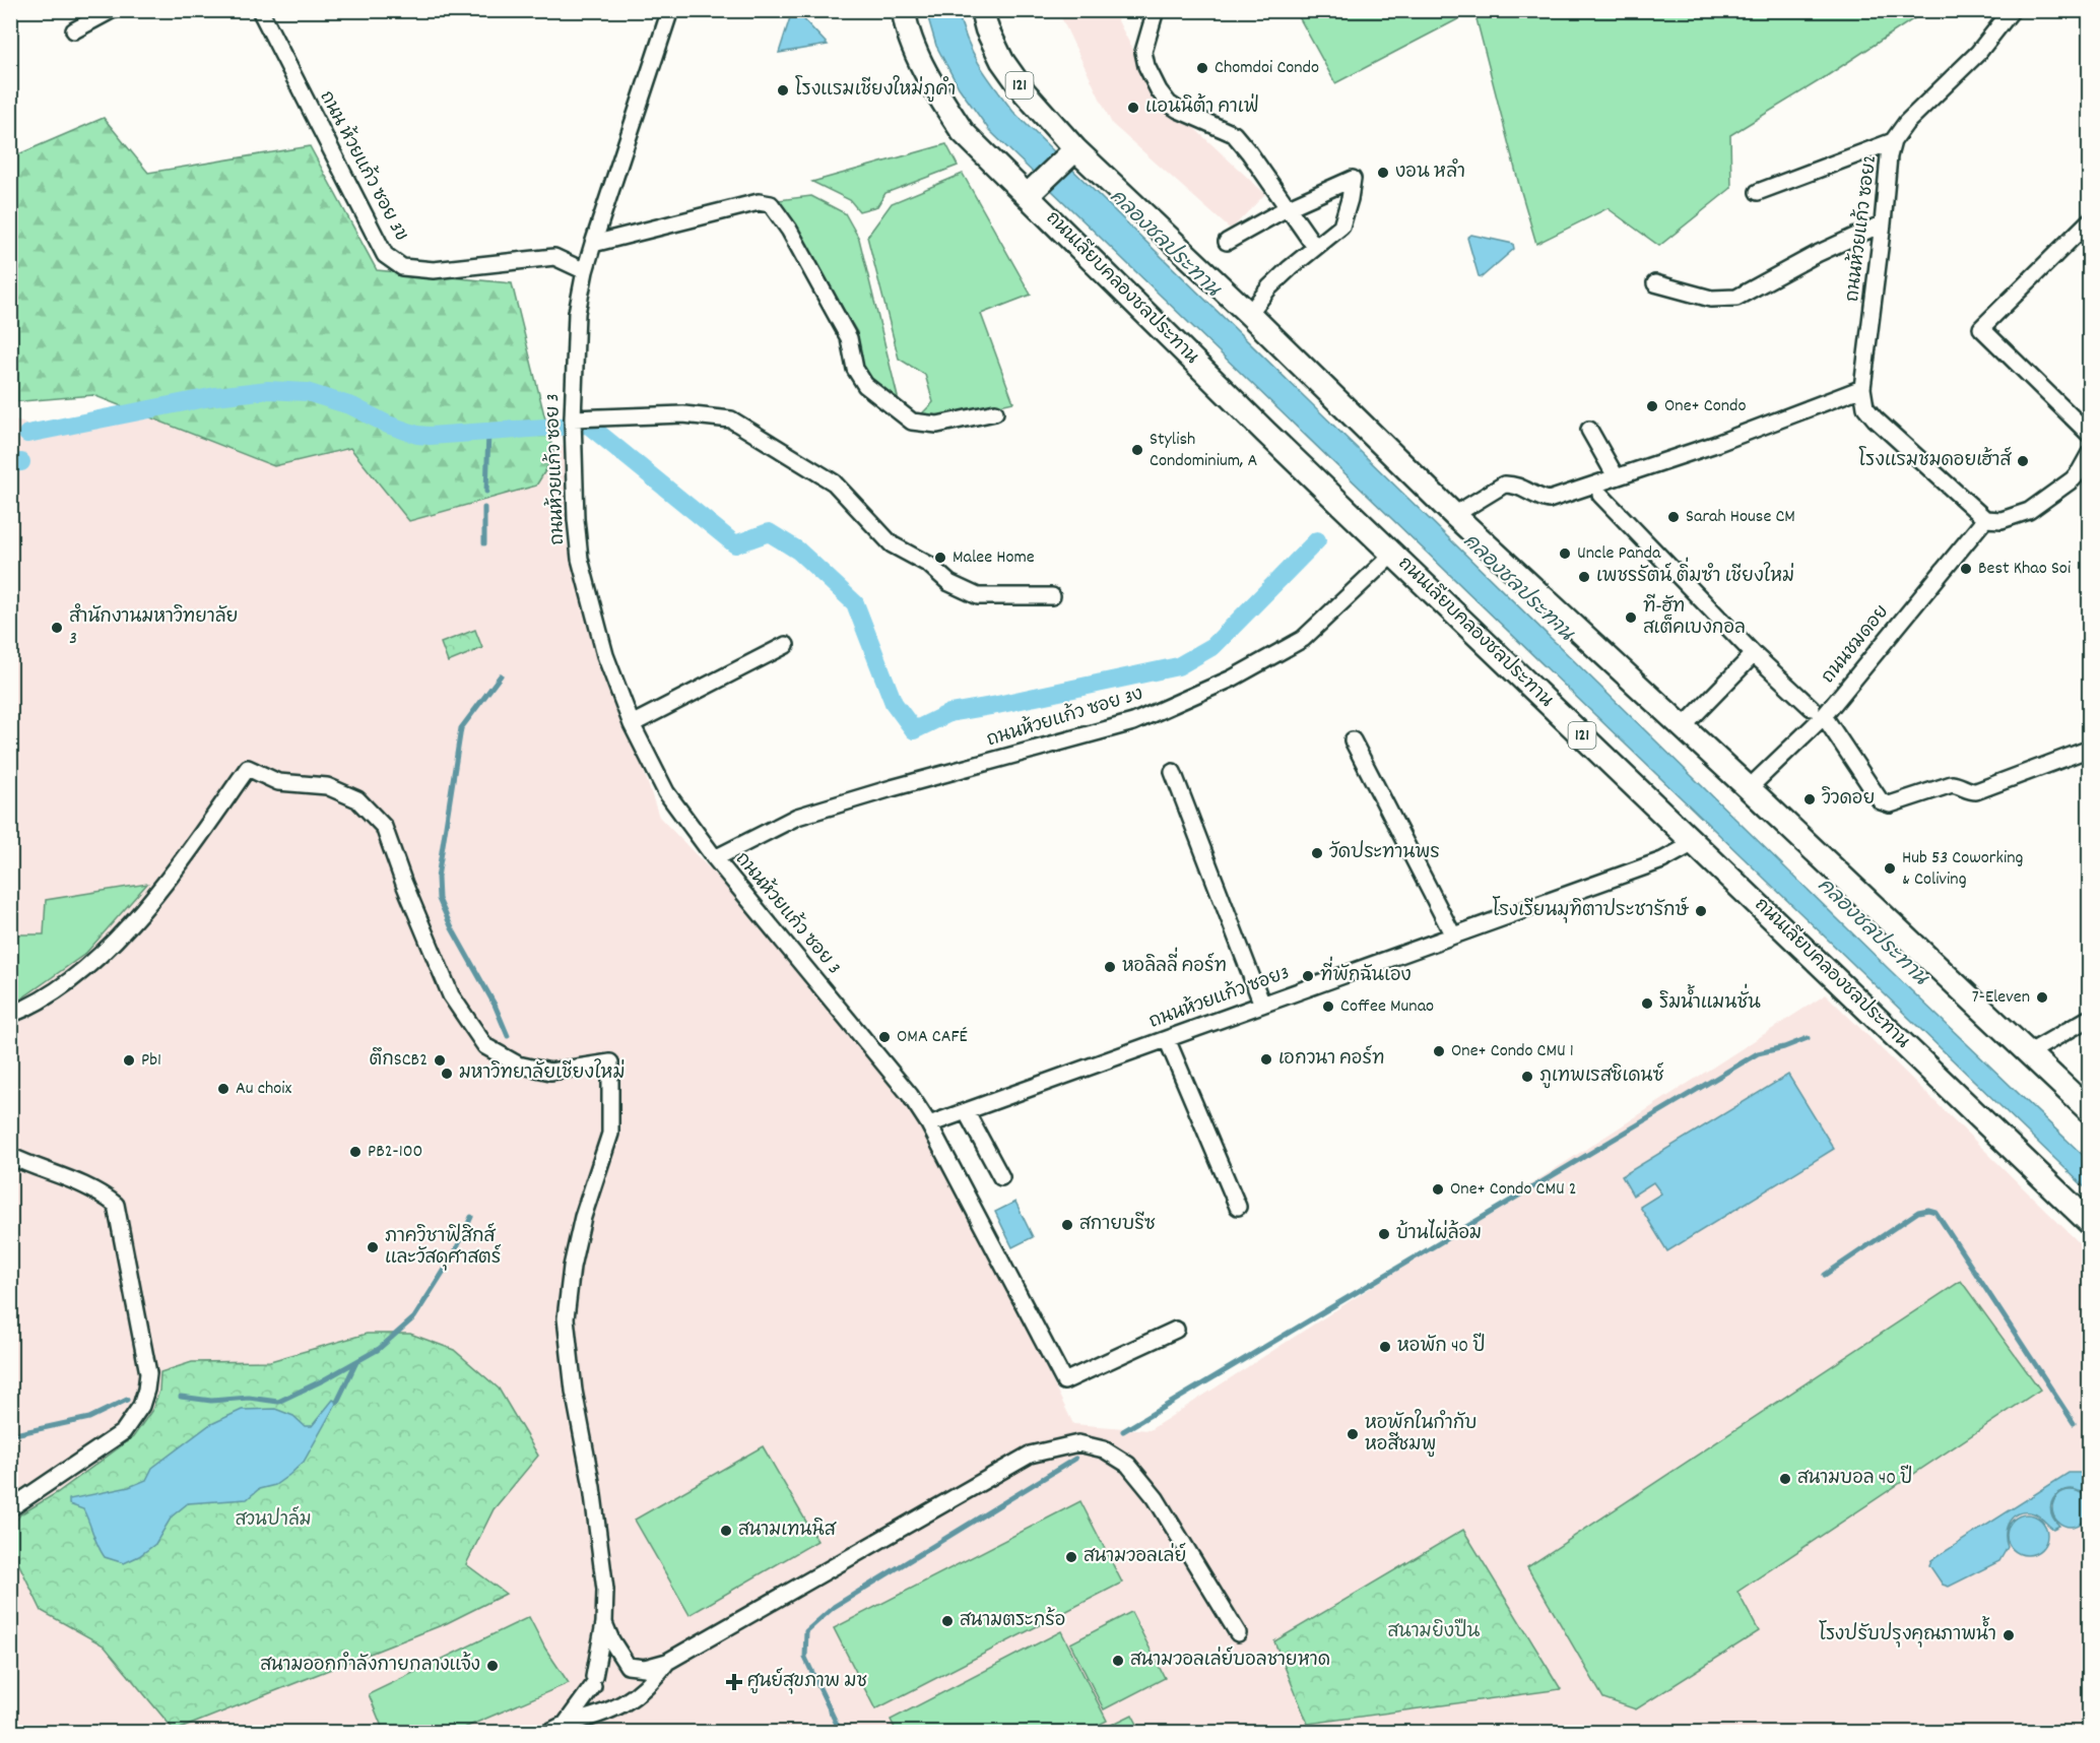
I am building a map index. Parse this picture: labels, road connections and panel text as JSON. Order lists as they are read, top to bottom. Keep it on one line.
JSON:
{"streets":{"main road":["121","ถนนเลียบคลองชลประทาน"],"street":["ถนน ห้วยแก้ว ซอย 3ข","ถนนห้วยแก้ว ซอย2","ถนนห้วยแก้ว ซอย 3","ถนนชมดอย","ถนนห้วยแก้ว ซอย 3ง","ถนนห้วยแก้ว ซอย3"]},"crossings":[["121","ถนนชมดอย"],["ถนน ห้วยแก้ว ซอย 3ข","ถนนห้วยแก้ว ซอย 3"],["ถนนเลียบคลองชลประทาน","ถนนห้วยแก้ว ซอย 3ง"],["ถนนเลียบคลองชลประทาน","ถนนห้วยแก้ว ซอย3"],["ถนนห้วยแก้ว ซอย 3","ถนนห้วยแก้ว ซอย 3ง"],["ถนนห้วยแก้ว ซอย 3","ถนนห้วยแก้ว ซอย3"]],"water":["คลองชลประทาน"],"parks":["สวนปาล์ม","สนามยิงปืน"],"places":{"other":["Chomdoi Condo","โรงแรมเชียงใหม่ภูคำ","แอนนิต้า คาเฟ่","งอน หลำ","One+ Condo","Stylish Condominium, A","โรงแรมชมดอยเฮ้าส์","Sarah House CM","Uncle Panda","Malee Home","Best Khao Soi","เพชรรัตน์ ติ่มซำ เชียงใหม่","ที-ฮัท สเต็คเบงกอล","สำนักงานมหาวิทยาลัย 3","วิวดอย","วัดประทานพร","Hub 53 Coworking & Coliving","โรงเรียนมุทิตาประชารักษ์","หอลิลลี่ คอร์ท","ที่พักฉันเอง","7-Eleven","ริมน้ำแมนชั่น","Coffee Munao","OMA CAFÉ","One+ Condo CMU 1","เอกวนา คอร์ท","Pb1","ตึกSCB2","มหาวิทยาลัยเชียงใหม่","ภูเทพเรสซิเดนซ์","Au choix","PB2-100","One+ Condo CMU 2","สกายบรีซ","บ้านไผ่ล้อม","ภาควิชาฟิสิกส์ และวัสดุศาสตร์","หอพัก 40 ปี","หอพักในกำกับ หอสีชมพู","สนามบอล 40 ปี","สนามเทนนิส","สนามวอลเล่ย์","สนามตระกร้อ","โรงปรับปรุงคุณภาพน้ำ","สนามวอลเล่ย์บอลชายหาด","สนามออกกำลังกายกลางแจ้ง"],"health":["ศูนย์สุขภาพ มช"]}}
